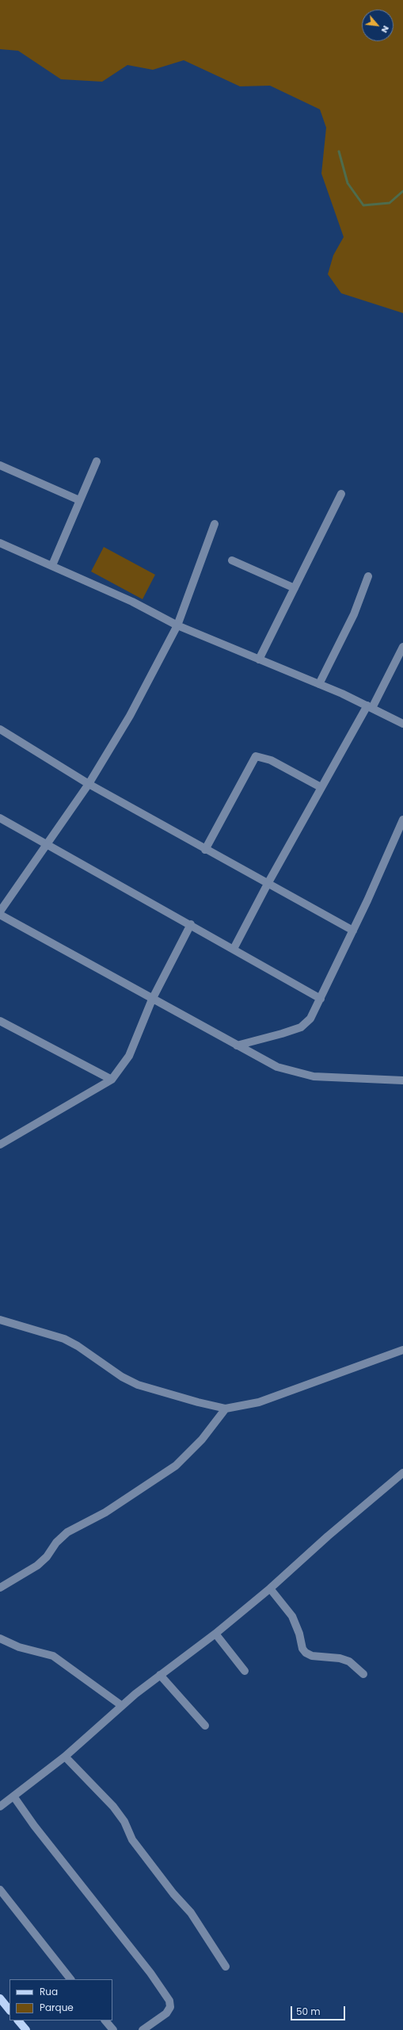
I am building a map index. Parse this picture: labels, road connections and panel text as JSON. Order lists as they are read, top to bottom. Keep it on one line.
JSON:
{"legend":["Rua","Parque"],"scale_bar":"50 m","north":"bottom right"}
